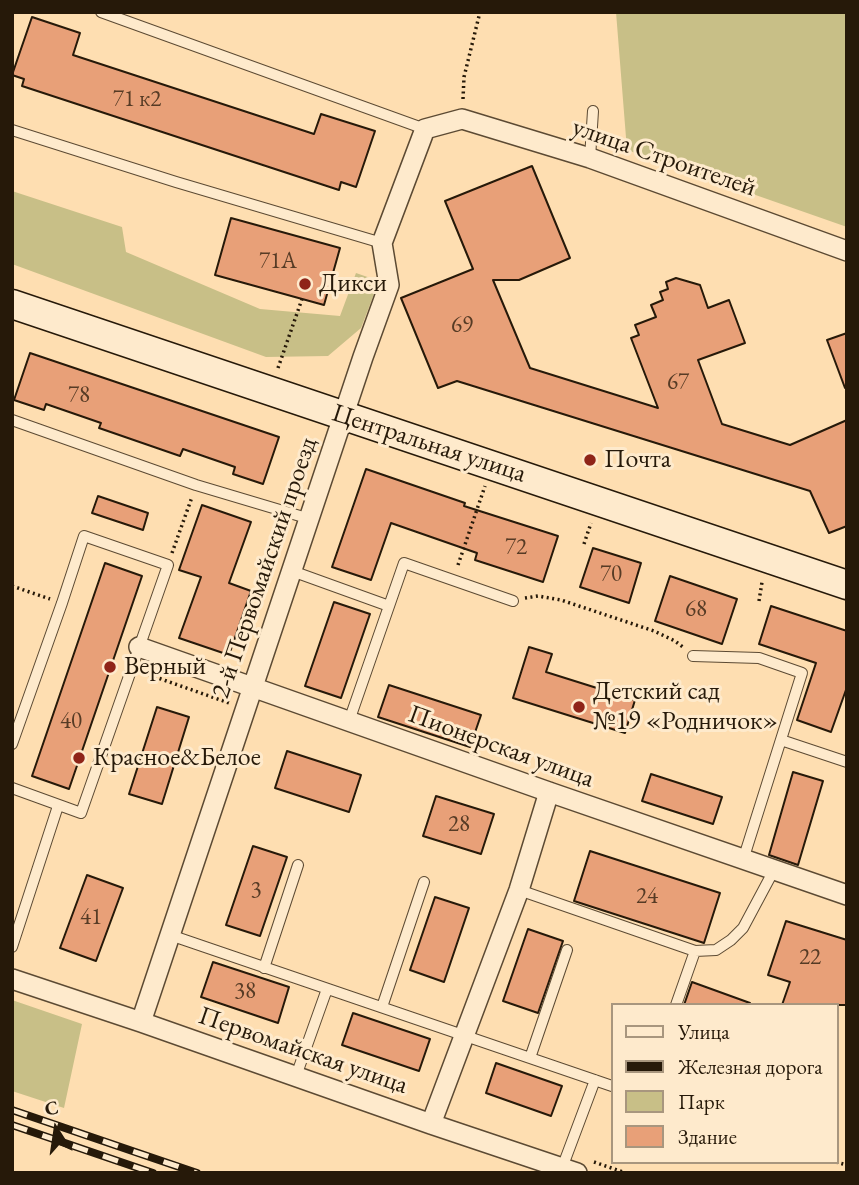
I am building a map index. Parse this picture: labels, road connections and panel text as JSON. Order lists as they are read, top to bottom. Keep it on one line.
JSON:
{"streets":{"main road":["Центральная улица"],"street":["улица Строителей","2-й Первомайский проезд","Пионерская улица","Первомайская улица"]},"crossings":[["Центральная улица","2-й Первомайский проезд"],["2-й Первомайский проезд","Пионерская улица"],["2-й Первомайский проезд","Первомайская улица"]],"places":["Дикси","Почта","Верный","Детский сад №19 «Родничок»","Красное&Белое"],"house_numbers":["71 к2","71А","69","67","78","72","70","68","40","28","3","24","41","22","38"],"legend":["Улица","Железная дорога","Парк","Здание"],"north":"top"}
